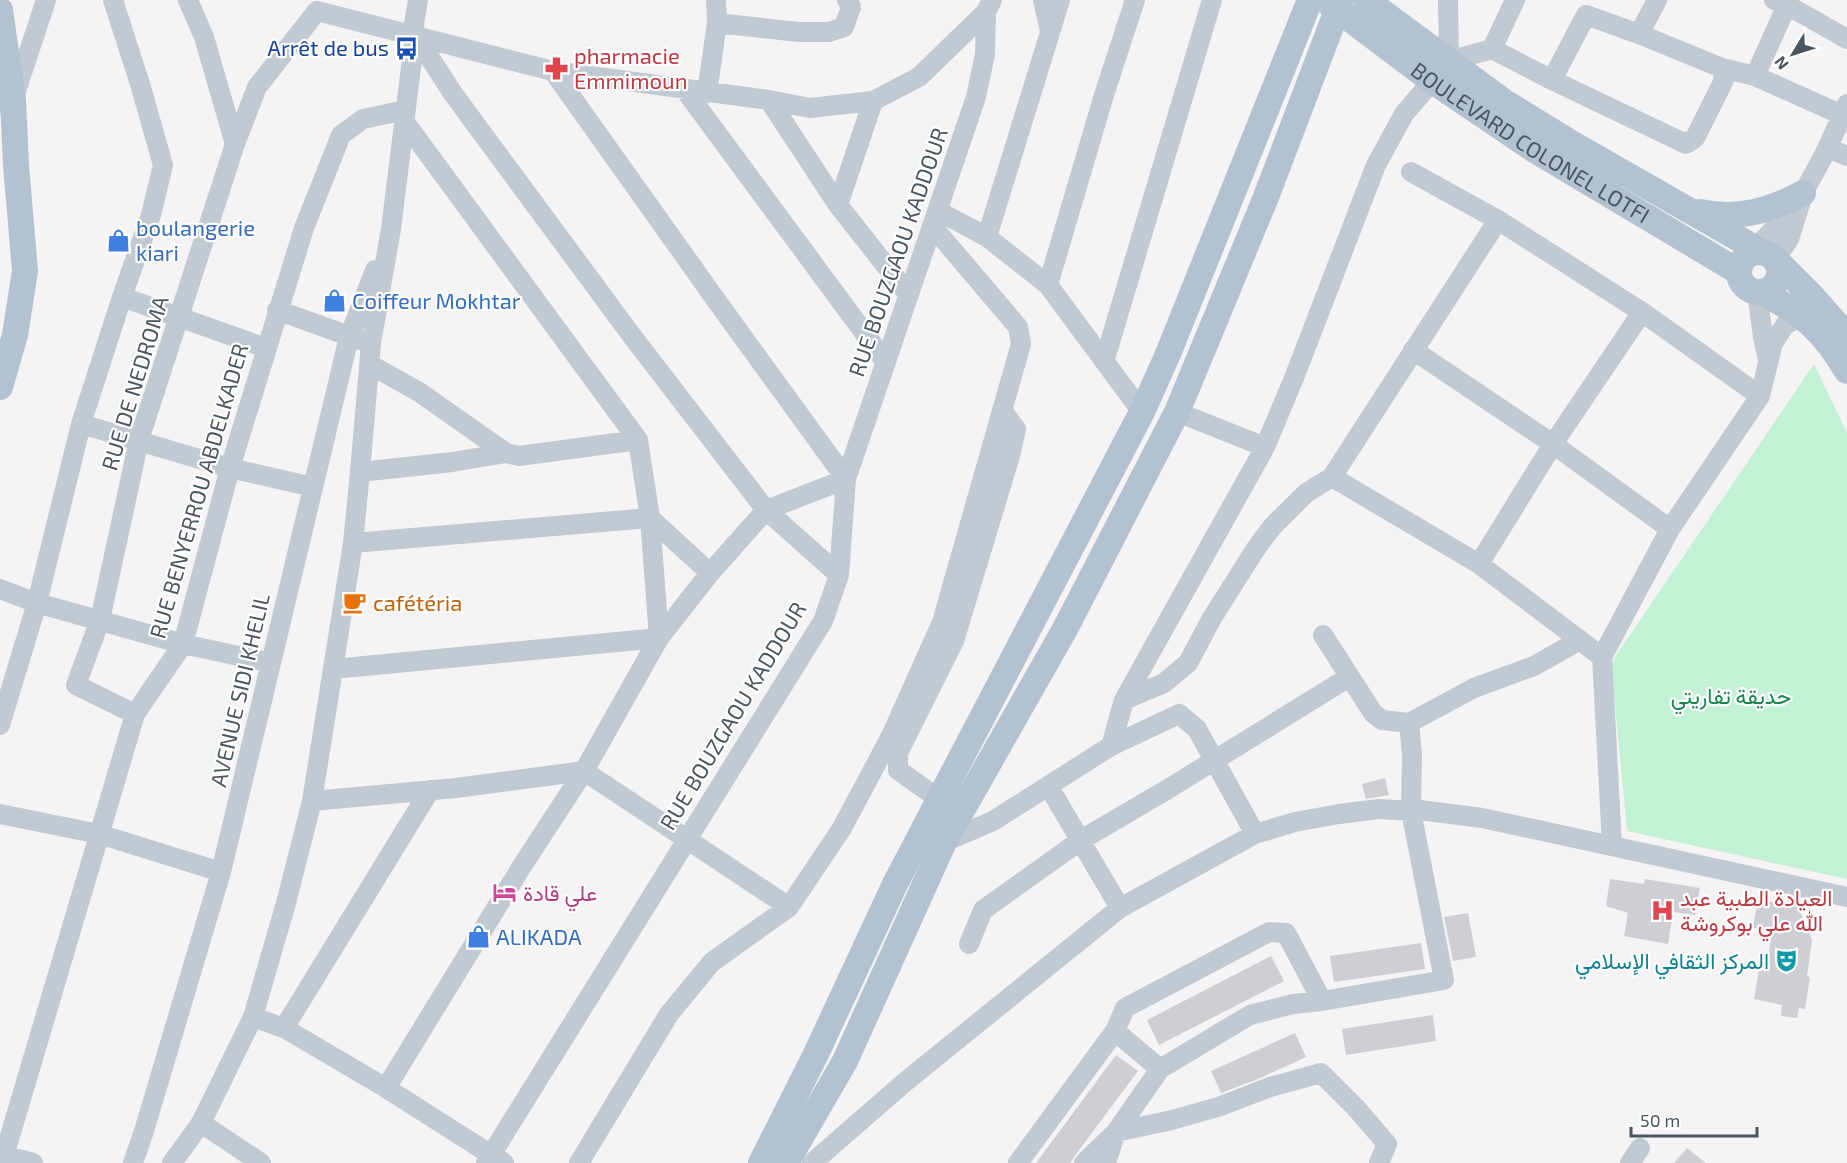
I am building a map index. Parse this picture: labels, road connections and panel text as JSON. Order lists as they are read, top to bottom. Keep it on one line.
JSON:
{"streets":{"main road":["BOULEVARD COLONEL LOTFI"],"street":["RUE BOUZGAOU KADDOUR","RUE DE NEDROMA","RUE BENYERROU ABDELKADER","AVENUE SIDI KHELIL"]},"crossings":[["RUE DE NEDROMA","RUE BENYERROU ABDELKADER"],["RUE DE NEDROMA","AVENUE SIDI KHELIL"],["RUE BENYERROU ABDELKADER","AVENUE SIDI KHELIL"]],"parks":["حديقة تفاريتي"],"places":{"bus stop":["Arrêt de bus"],"pharmacy":["pharmacie Emmimoun"],"shop":["boulangerie kiari","Coiffeur Mokhtar","ALIKADA"],"cafe":["cafétéria"],"hotel":["علي قادة"],"hospital":["العيادة الطبية عبد الله علي بوكروشة"],"theatre":["المركز الثقافي الإسلامي"]},"scale_bar":"50 m","north":"bottom left"}
